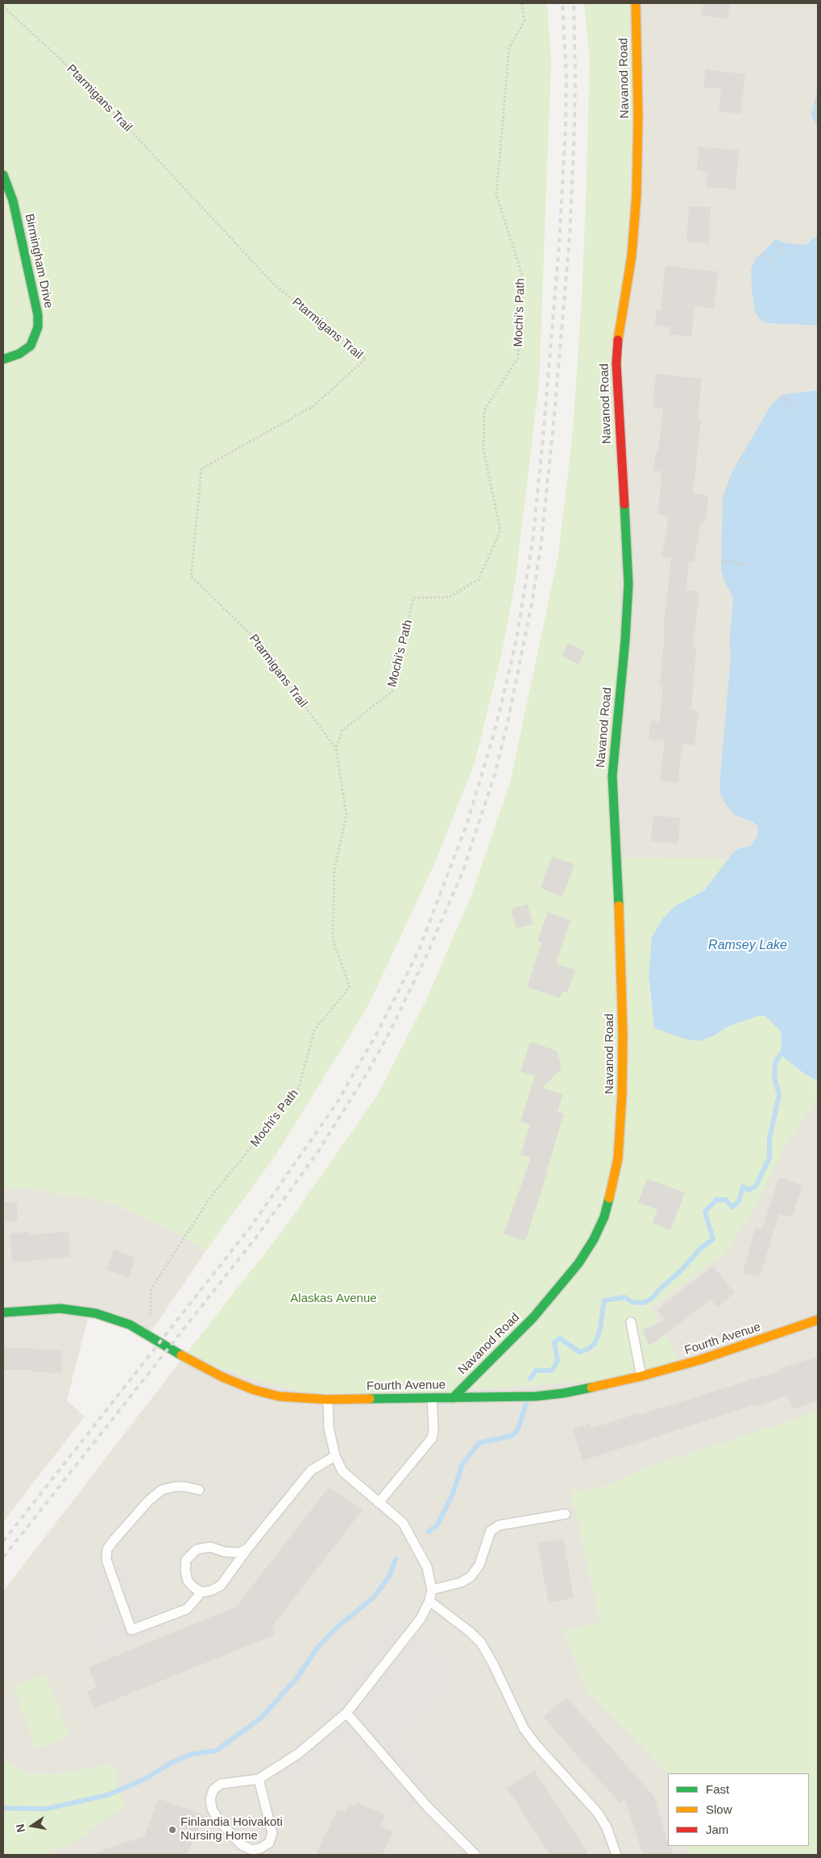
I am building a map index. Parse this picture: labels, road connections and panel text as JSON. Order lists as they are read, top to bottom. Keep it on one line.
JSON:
{"streets":{"street":["Navanod Road","Birmingham Drive","Fourth Avenue"],"path":["Ptarmigans Trail","Mochi's Path"]},"crossings":[["Navanod Road","Fourth Avenue"],["Ptarmigans Trail","Mochi's Path"],["Mochi's Path","Fourth Avenue"]],"water":["Ramsey Lake"],"parks":["Alaskas Avenue"],"places":["Finlandia Hoivakoti Nursing Home"],"legend":["Fast","Slow","Jam"],"north":"left"}
